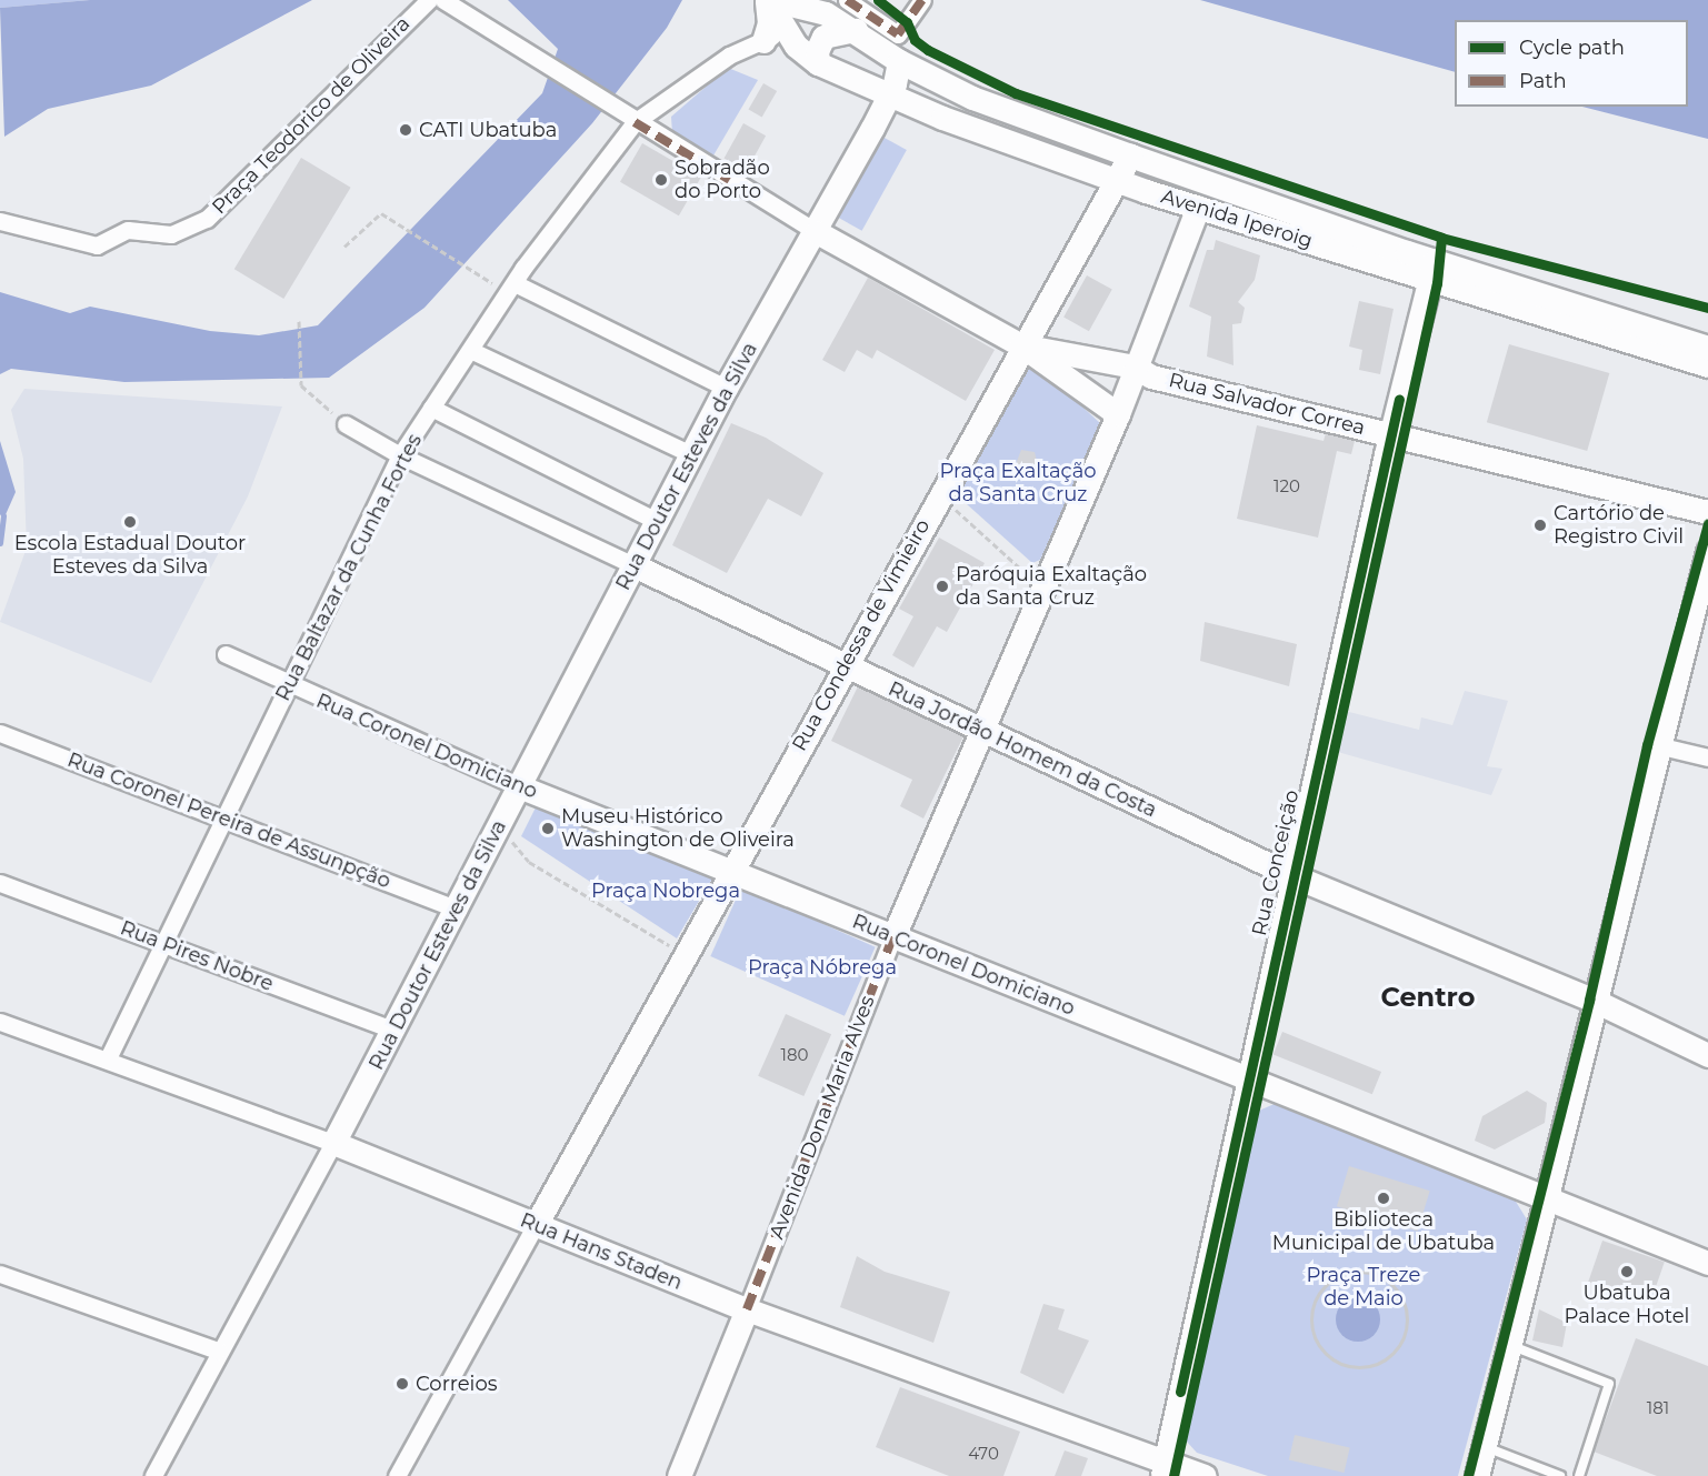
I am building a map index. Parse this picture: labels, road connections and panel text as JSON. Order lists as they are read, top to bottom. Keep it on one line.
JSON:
{"streets":{"street":["Praça Teodorico de Oliveira","Avenida Iperoig","Rua Salvador Correa","Rua Doutor Esteves da Silva","Rua Baltazar da Cunha Fortes","Rua Condessa de Vimieiro","Rua Coronel Domiciano","Rua Jordão Homem da Costa","Rua Coronel Pereira de Assunpção","Rua Conceição","Rua Pires Nobre","Avenida Dona Maria Alves","Rua Hans Staden"]},"crossings":[["Avenida Iperoig","Rua Doutor Esteves da Silva"],["Avenida Iperoig","Rua Baltazar da Cunha Fortes"],["Avenida Iperoig","Rua Condessa de Vimieiro"],["Avenida Iperoig","Rua Conceição"],["Avenida Iperoig","Avenida Dona Maria Alves"],["Rua Salvador Correa","Rua Doutor Esteves da Silva"],["Rua Salvador Correa","Rua Baltazar da Cunha Fortes"],["Rua Salvador Correa","Rua Condessa de Vimieiro"],["Rua Salvador Correa","Rua Conceição"],["Rua Salvador Correa","Avenida Dona Maria Alves"],["Rua Doutor Esteves da Silva","Rua Coronel Domiciano"],["Rua Doutor Esteves da Silva","Rua Jordão Homem da Costa"],["Rua Doutor Esteves da Silva","Rua Coronel Pereira de Assunpção"],["Rua Doutor Esteves da Silva","Rua Pires Nobre"],["Rua Doutor Esteves da Silva","Rua Hans Staden"],["Rua Baltazar da Cunha Fortes","Rua Coronel Domiciano"],["Rua Baltazar da Cunha Fortes","Rua Jordão Homem da Costa"],["Rua Baltazar da Cunha Fortes","Rua Coronel Pereira de Assunpção"],["Rua Baltazar da Cunha Fortes","Rua Pires Nobre"],["Rua Baltazar da Cunha Fortes","Rua Hans Staden"],["Rua Condessa de Vimieiro","Rua Coronel Domiciano"],["Rua Condessa de Vimieiro","Rua Jordão Homem da Costa"],["Rua Condessa de Vimieiro","Rua Hans Staden"],["Rua Coronel Domiciano","Rua Conceição"],["Rua Coronel Domiciano","Avenida Dona Maria Alves"],["Rua Jordão Homem da Costa","Rua Conceição"],["Rua Jordão Homem da Costa","Avenida Dona Maria Alves"],["Rua Conceição","Rua Hans Staden"],["Avenida Dona Maria Alves","Rua Hans Staden"]],"districts":["Centro"],"parks":["Praça Exaltação da Santa Cruz","Praça Nobrega","Praça Nóbrega","Praça Treze de Maio"],"places":["CATI Ubatuba","Sobradão do Porto","Escola Estadual Doutor Esteves da Silva","Cartório de Registro Civil","Paróquia Exaltação da Santa Cruz","Museu Histórico Washington de Oliveira","Biblioteca Municipal de Ubatuba","Ubatuba Palace Hotel","Correios"],"house_numbers":["120","180","181","470"],"legend":["Cycle path","Path"]}
